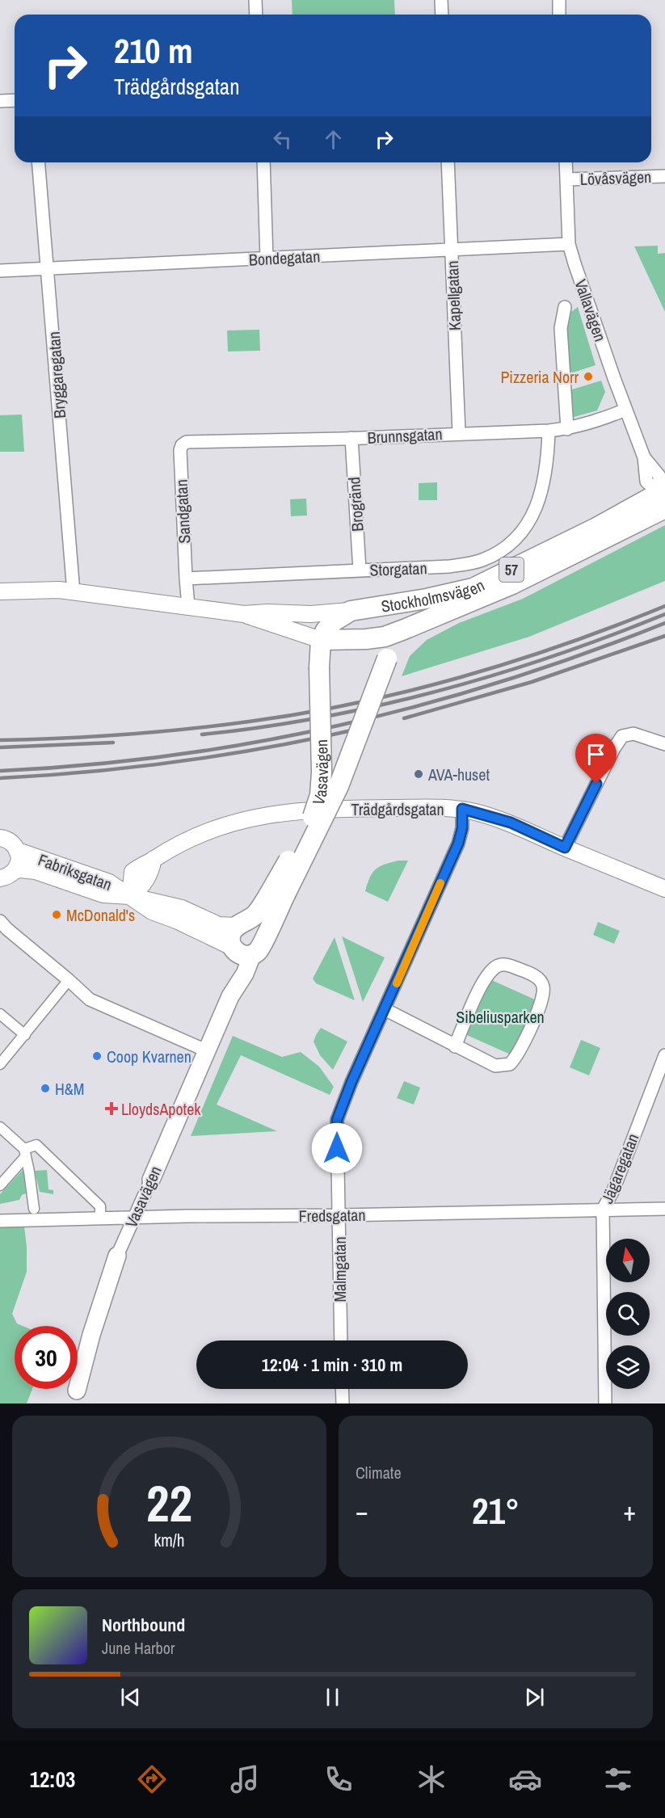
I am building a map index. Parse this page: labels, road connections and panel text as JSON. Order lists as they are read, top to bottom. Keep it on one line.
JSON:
{"streets":{"main road":["57","Stockholmsvägen","Vasavägen"],"street":["Lövåsvägen","Bondegatan","Kapellgatan","Vallavägen","Bryggaregatan","Brunnsgatan","Brogränd","Sandgatan","Storgatan","Trädgårdsgatan","Fabriksgatan","Jägaregatan","Fredsgatan","Malmgatan"]},"crossings":[["Lövåsvägen","Vallavägen"],["Bondegatan","Kapellgatan"],["Bondegatan","Vallavägen"],["Bondegatan","Bryggaregatan"],["Kapellgatan","Brunnsgatan"],["Vallavägen","Brunnsgatan"],["Vallavägen","Stockholmsvägen"],["Brunnsgatan","Brogränd"],["Brunnsgatan","Sandgatan"],["Brunnsgatan","Storgatan"],["Brogränd","Storgatan"],["Sandgatan","Storgatan"],["57","Stockholmsvägen"],["57","Vasavägen"],["Stockholmsvägen","Vasavägen"],["Vasavägen","Fabriksgatan"],["Vasavägen","Fredsgatan"],["Trädgårdsgatan","Fabriksgatan"],["Trädgårdsgatan","Malmgatan"],["Jägaregatan","Fredsgatan"],["Fredsgatan","Malmgatan"]],"parks":["Sibeliusparken"],"places":{"other":["Pizzeria Norr","AVA-huset","McDonald's","Coop Kvarnen","H&M"],"health":["LloydsApotek"]},"north":"top","page":{"turn":["210 m","Trädgårdsgatan"],"limit":"30","trip":"12:04 · 1 min · 310 m","tile":"Climate","heat":["−","21°","+"],"song":["Northbound","June Harbor"],"tabs":"12:03","gauge":["22","km/h"]}}
